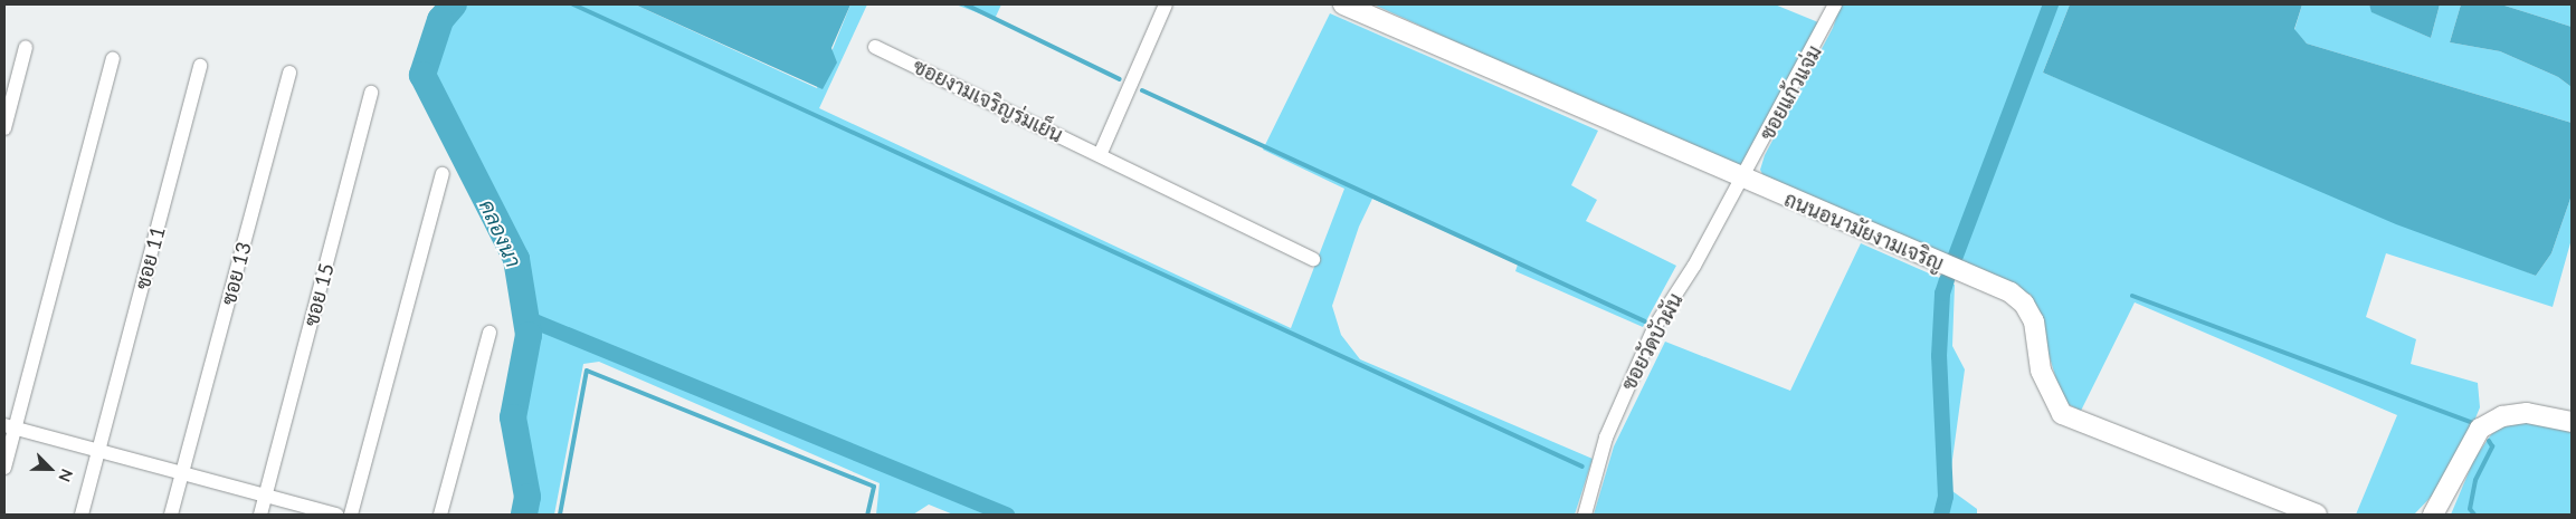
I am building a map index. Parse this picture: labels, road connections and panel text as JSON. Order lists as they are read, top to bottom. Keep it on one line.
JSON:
{"streets":{"street":["ซอยแก้วแจ่ม","ซอยงามเจริญร่มเย็น","ถนนอนามัยงามเจริญ","ซอย 11","ซอย 13","ซอย 15","ซอยวัดบัวผัน"]},"crossings":[["ซอยแก้วแจ่ม","ถนนอนามัยงามเจริญ"],["ซอยแก้วแจ่ม","ซอยวัดบัวผัน"],["ถนนอนามัยงามเจริญ","ซอยวัดบัวผัน"]],"water":["คลองนา"],"north":"bottom right"}
